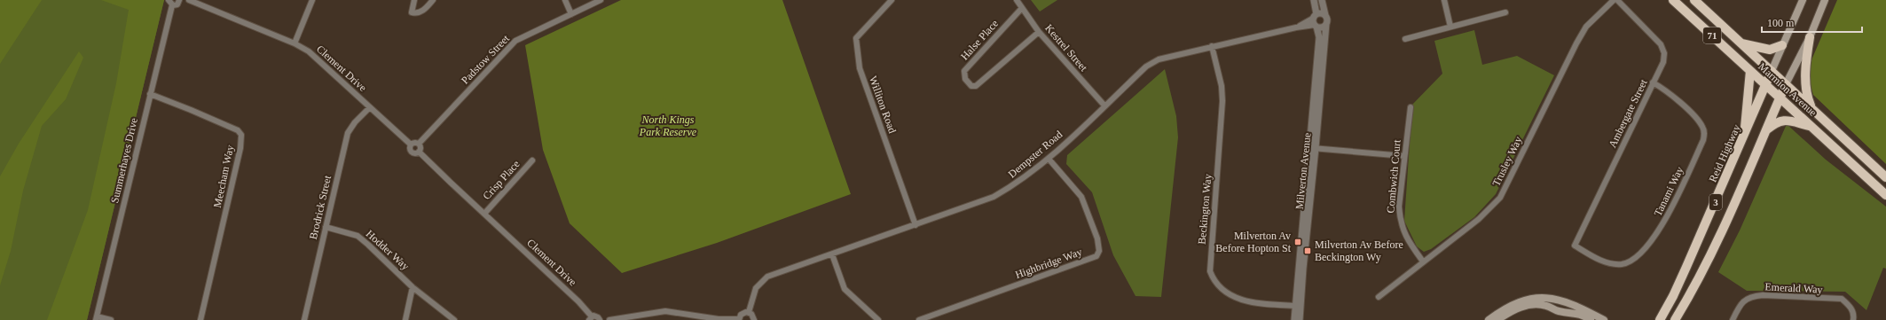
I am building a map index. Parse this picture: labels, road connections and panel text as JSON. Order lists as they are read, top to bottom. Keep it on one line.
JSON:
{"streets":{"highway":["71","Marmion Avenue","Reid Highway","3"],"street":["Halse Place","Kestrel Street","Padstow Street","Clement Drive","Williton Road","Ambergate Street","Dempster Road","Summerhayes Drive","Trusley Way","Milverton Avenue","Meecham Way","Combwich Court","Crisp Place","Tanami Way","Brodrick Street","Beckington Way","Hodder Way","Highbridge Way","Emerald Way"]},"crossings":[["Halse Place","Kestrel Street"],["Kestrel Street","Dempster Road"],["Padstow Street","Clement Drive"],["Clement Drive","Crisp Place"],["Clement Drive","Brodrick Street"],["Marmion Avenue","Reid Highway"],["Marmion Avenue","3"],["Williton Road","Dempster Road"],["Ambergate Street","Tanami Way"],["Dempster Road","Milverton Avenue"],["Dempster Road","Beckington Way"],["Dempster Road","Highbridge Way"],["Summerhayes Drive","Meecham Way"],["Trusley Way","Combwich Court"],["Milverton Avenue","Beckington Way"],["Brodrick Street","Hodder Way"]],"parks":["North Kings Park Reserve"],"places":{"transit":["Milverton Av Before Hopton St","Milverton Av Before Beckington Wy"]},"scale_bar":"100 m"}
